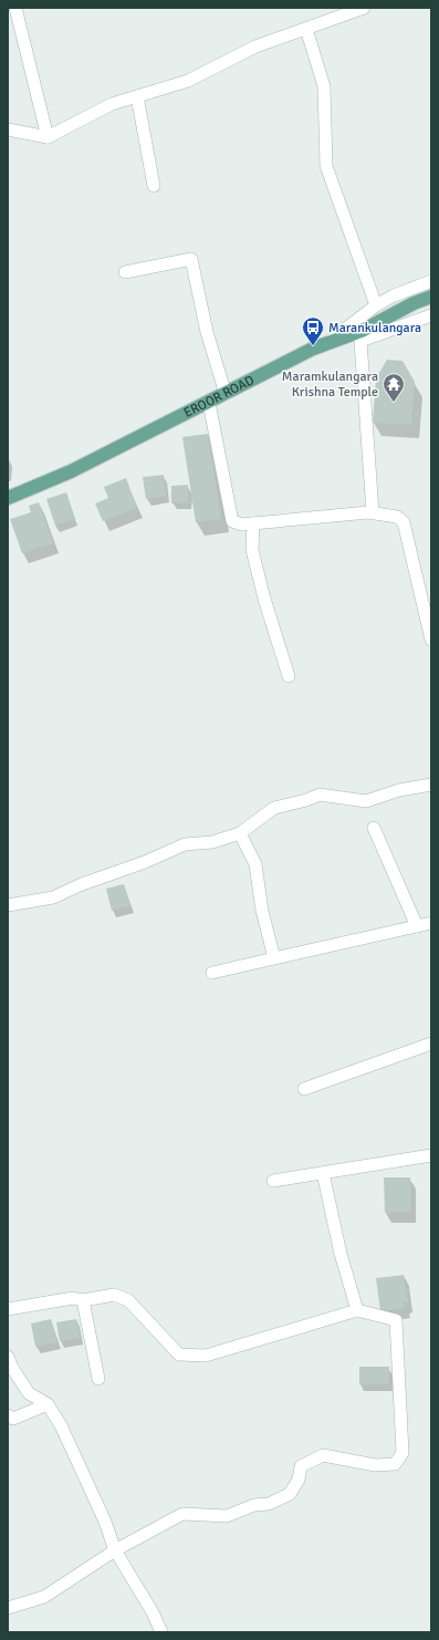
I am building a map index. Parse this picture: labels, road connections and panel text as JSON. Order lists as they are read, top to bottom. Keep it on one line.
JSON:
{"streets":{"main road":["EROOR ROAD"]},"places":{"bus stop":["Marankulangara"],"temple":["Maramkulangara Krishna Temple"]}}
